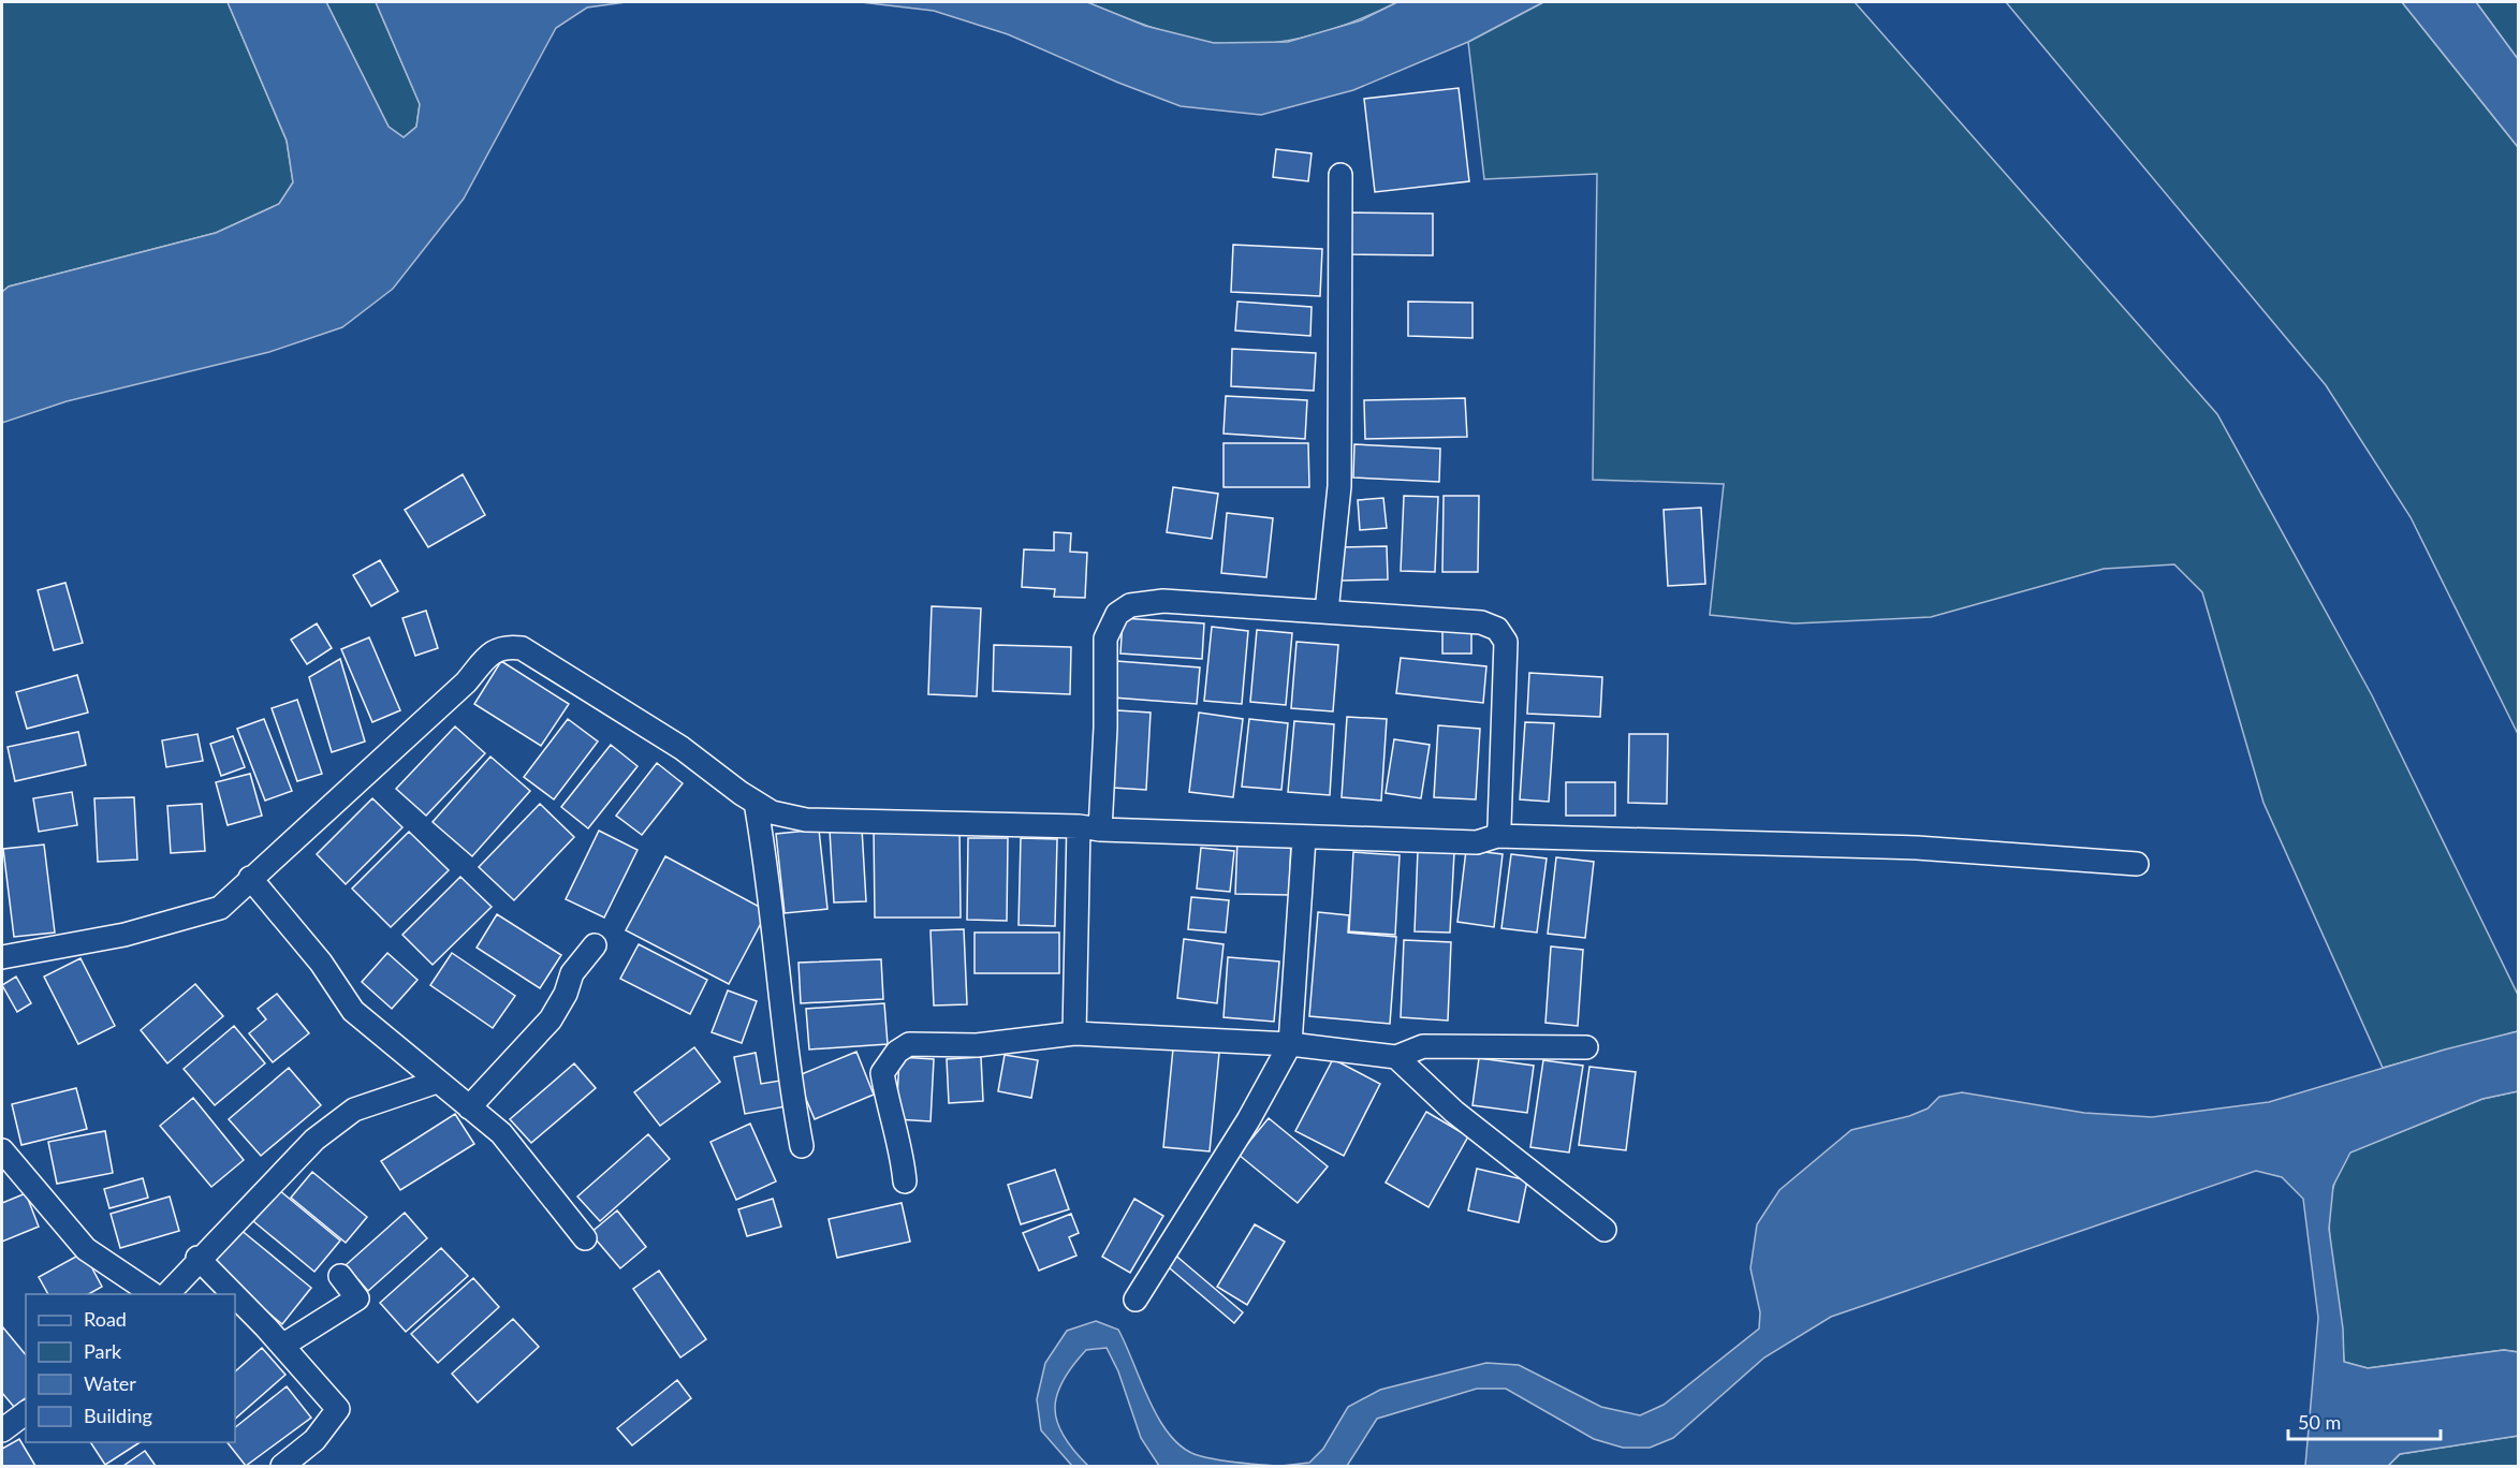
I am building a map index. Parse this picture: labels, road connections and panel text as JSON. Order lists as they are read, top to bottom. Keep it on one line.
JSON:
{"legend":["Road","Park","Water","Building"],"scale_bar":"50 m"}
